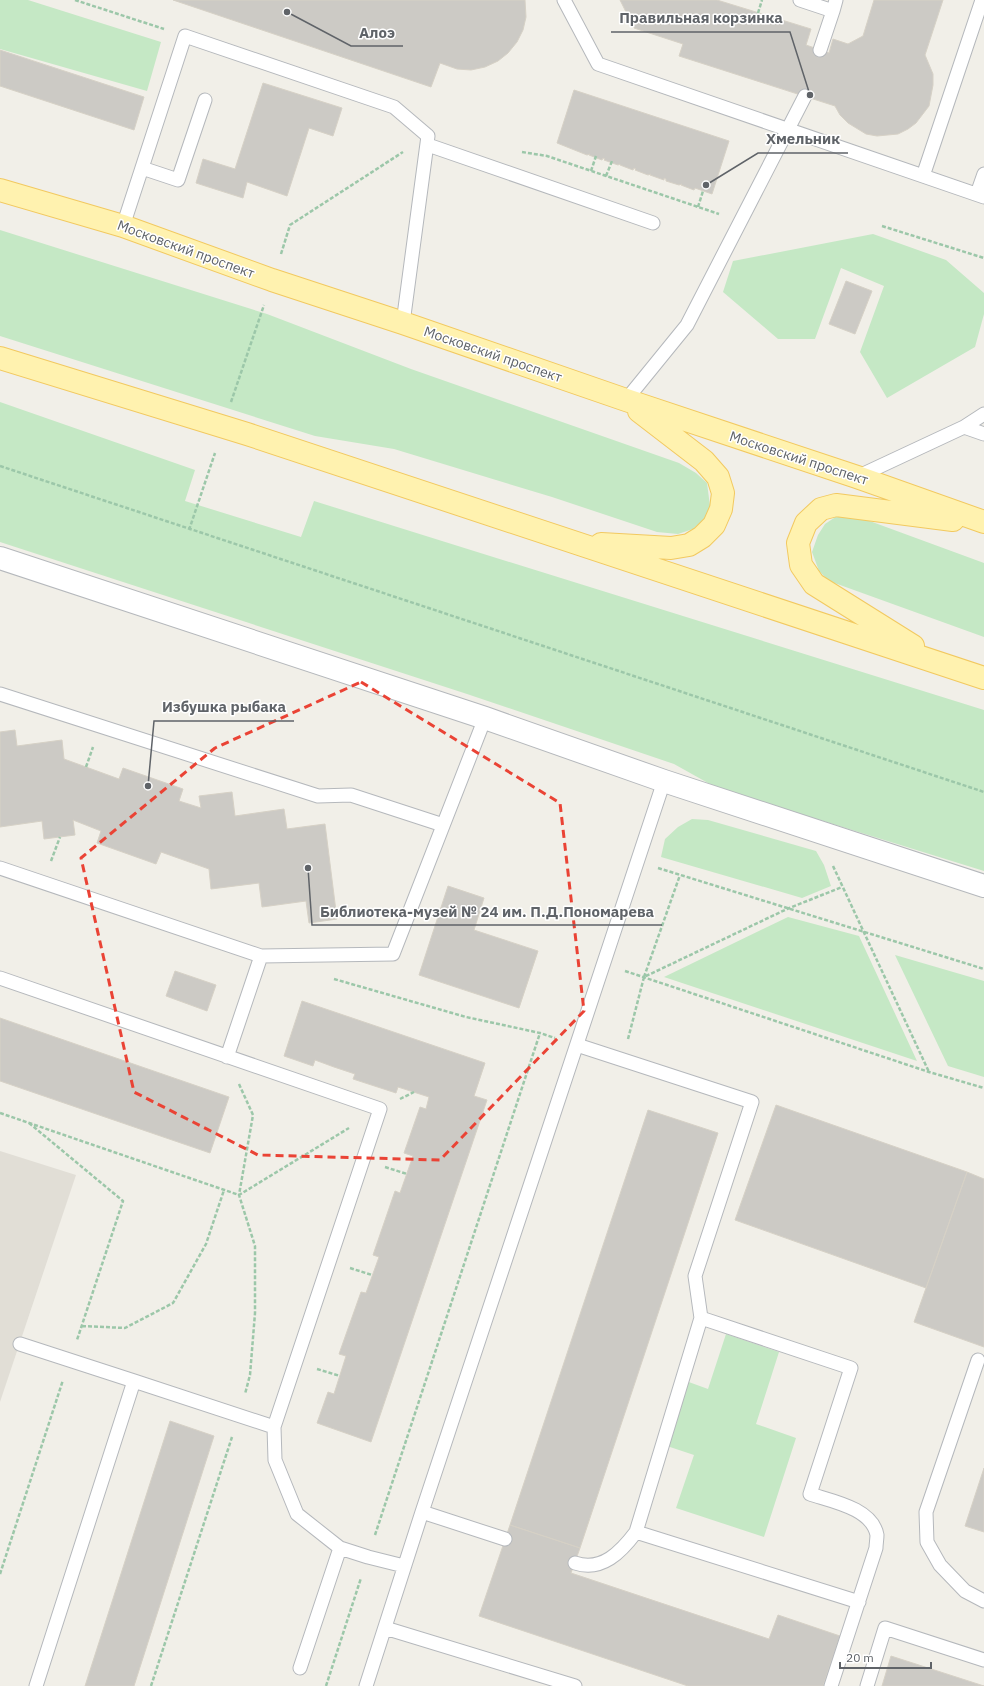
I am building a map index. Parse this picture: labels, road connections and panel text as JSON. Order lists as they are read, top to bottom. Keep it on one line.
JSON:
{"streets":{"main road":["Московский проспект"]},"places":["Алоэ","Правильная корзинка","Хмельник","Избушка рыбака","Библиотека-музей № 24 им. П.Д.Пономарева"],"scale_bar":"20 m"}
